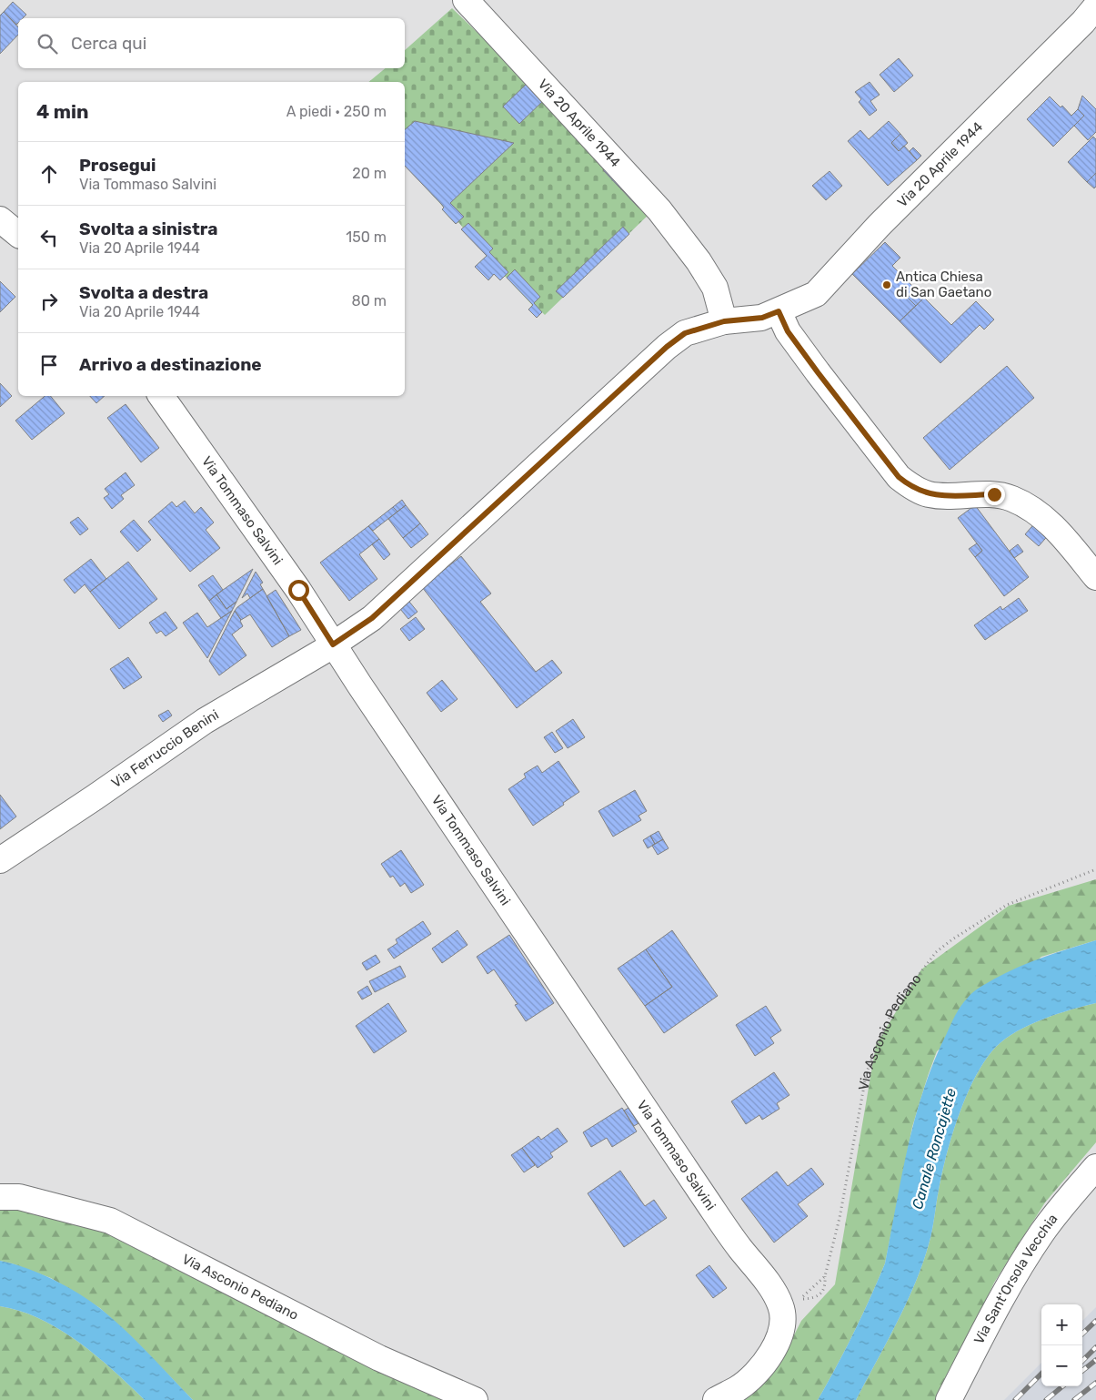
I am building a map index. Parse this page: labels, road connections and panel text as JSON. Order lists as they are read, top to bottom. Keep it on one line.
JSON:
{"streets":{"street":["Via 20 Aprile 1944","Via Tommaso Salvini","Via Ferruccio Benini","Via Asconio Pediano","Via Sant'Orsola Vecchia"]},"crossings":[["Via 20 Aprile 1944","Via Tommaso Salvini"],["Via 20 Aprile 1944","Via Ferruccio Benini"],["Via Tommaso Salvini","Via Ferruccio Benini"],["Via Tommaso Salvini","Via Asconio Pediano"]],"water":["Canale Roncajette"],"places":["Antica Chiesa di San Gaetano"],"page":{"search":"Cerca qui","heading":["4 min","A piedi · 250 m"],"list":[["Prosegui","Via Tommaso Salvini","20 m"],["Svolta a sinistra","Via 20 Aprile 1944","150 m"],["Svolta a destra","Via 20 Aprile 1944","80 m"],"Arrivo a destinazione"],"map_buttons":["+","−"]}}
